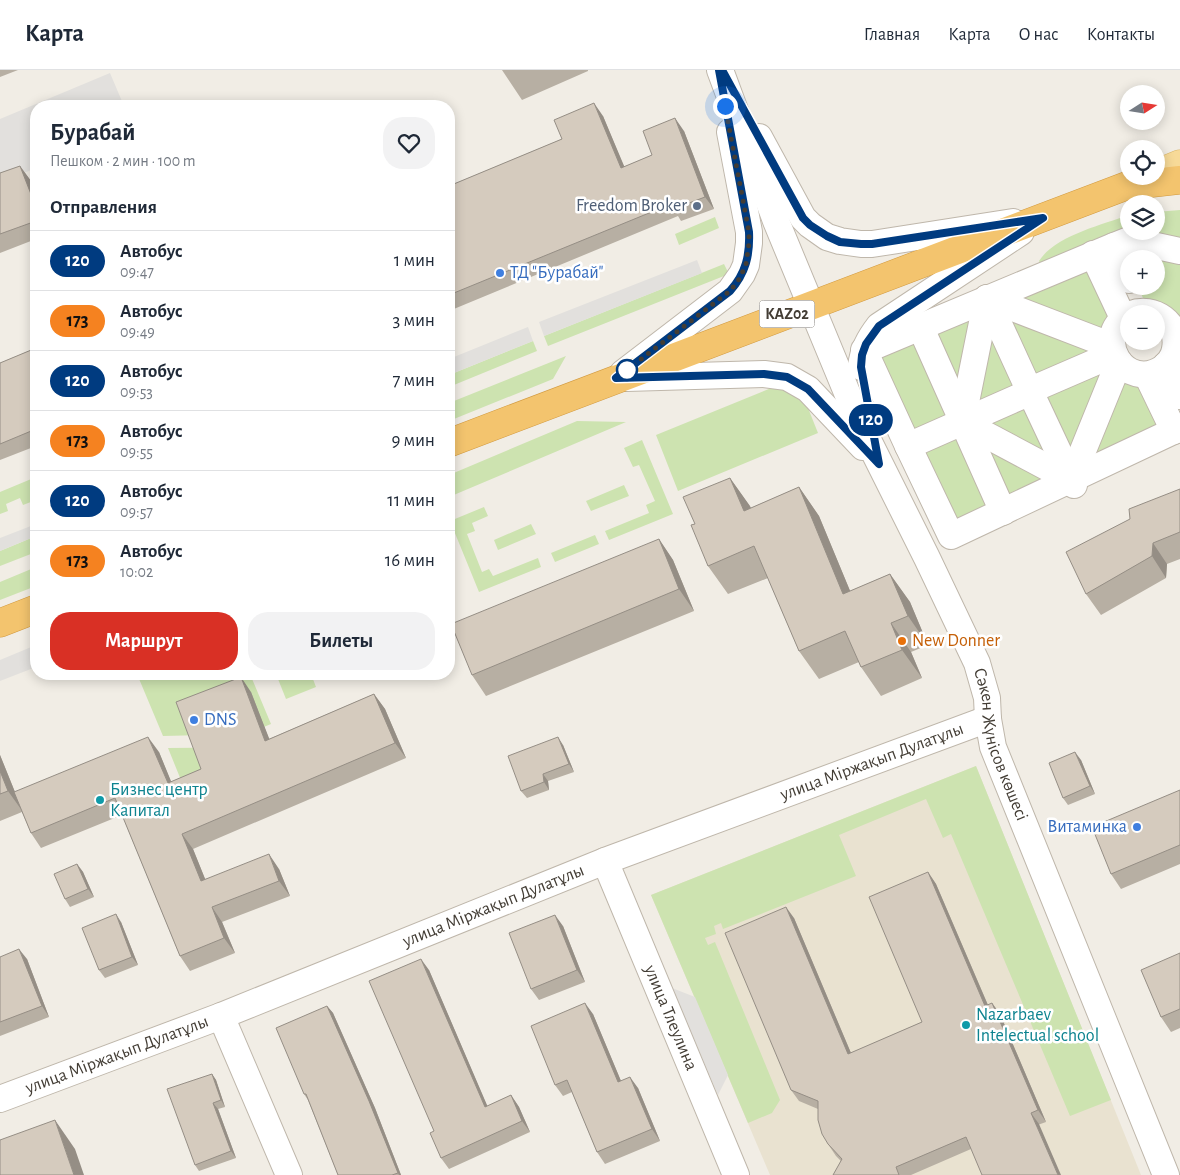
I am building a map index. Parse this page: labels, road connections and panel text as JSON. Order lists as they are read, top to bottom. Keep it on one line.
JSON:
{"streets":{"highway":["KАZ02"],"street":["Сәкен Жүнісов көшесі","улица Міржақып Дулатұлы","улица Тлеулина"]},"crossings":[["KАZ02","Сәкен Жүнісов көшесі"],["Сәкен Жүнісов көшесі","улица Міржақып Дулатұлы"],["улица Міржақып Дулатұлы","улица Тлеулина"]],"places":["Freedom Broker","ТД \"Бурабай\"","New Donner","DNS","Бизнес центр Капитал","Витаминка","Nazarbaev Intelectual school"],"lines":["bus line 120"],"north":"right","page":{"header":"Карта","nav":["Главная","Карта","О нас","Контакты"],"on_map":"120","map_buttons":["+","−"],"heading":[["Бурабай","Пешком · 2 мин · 100 m"],"Отправления"],"list":[{"mark":"120","name":"Автобус","note":"09:47","value":"1 мин"},{"mark":"173","name":"Автобус","note":"09:49","value":"3 мин"},{"mark":"120","name":"Автобус","note":"09:53","value":"7 мин"},{"mark":"173","name":"Автобус","note":"09:55","value":"9 мин"},{"mark":"120","name":"Автобус","note":"09:57","value":"11 мин"},{"mark":"173","name":"Автобус","note":"10:02","value":"16 мин"}],"buttons":["Маршрут","Билеты"]}}
